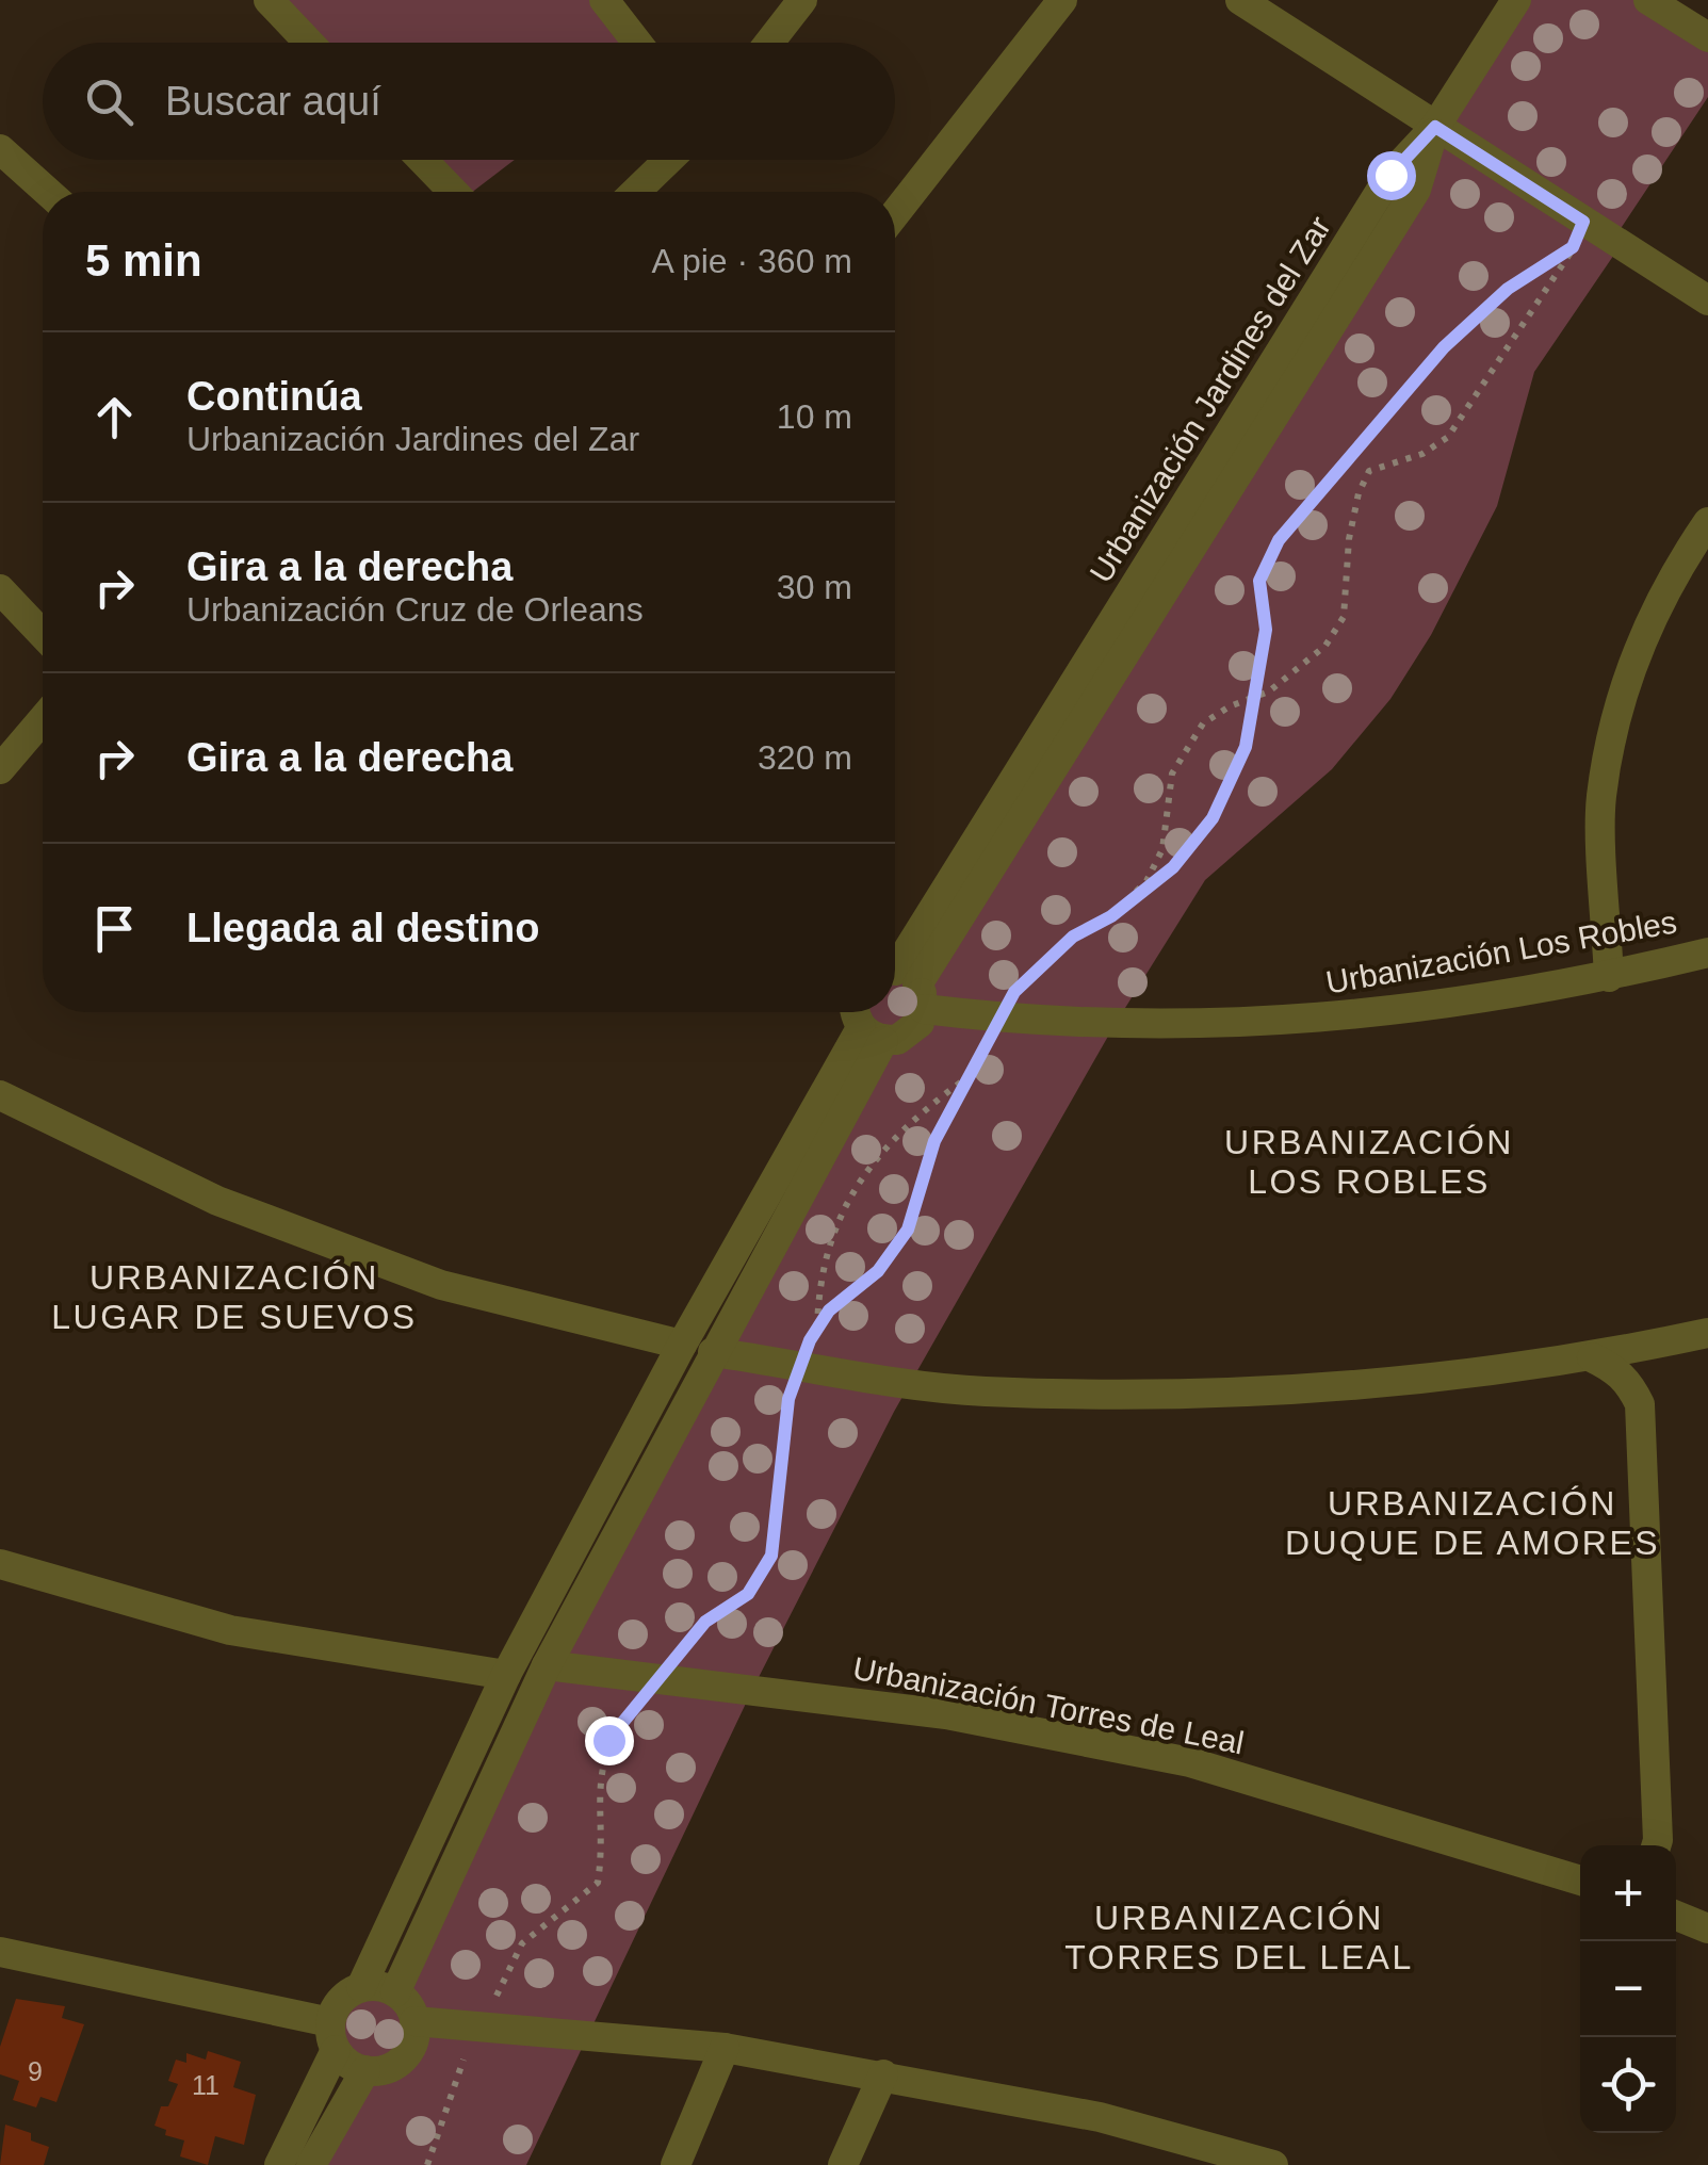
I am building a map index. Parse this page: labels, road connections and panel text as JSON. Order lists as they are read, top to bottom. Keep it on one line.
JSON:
{"streets":{"street":["Urbanización Jardines del Zar","Urbanización Los Robles","Urbanización Torres de Leal"]},"crossings":[["Urbanización Jardines del Zar","Urbanización Los Robles"]],"districts":["URBANIZACIÓN LOS ROBLES","URBANIZACIÓN LUGAR DE SUEVOS","URBANIZACIÓN DUQUE DE AMORES","URBANIZACIÓN TORRES DEL LEAL"],"house_numbers":["9","11"],"page":{"search":"Buscar aquí","heading":["5 min","A pie · 360 m"],"list":[["Continúa","Urbanización Jardines del Zar","10 m"],["Gira a la derecha","Urbanización Cruz de Orleans","30 m"],["Gira a la derecha","320 m"],"Llegada al destino"],"map_buttons":["+","−"]}}
